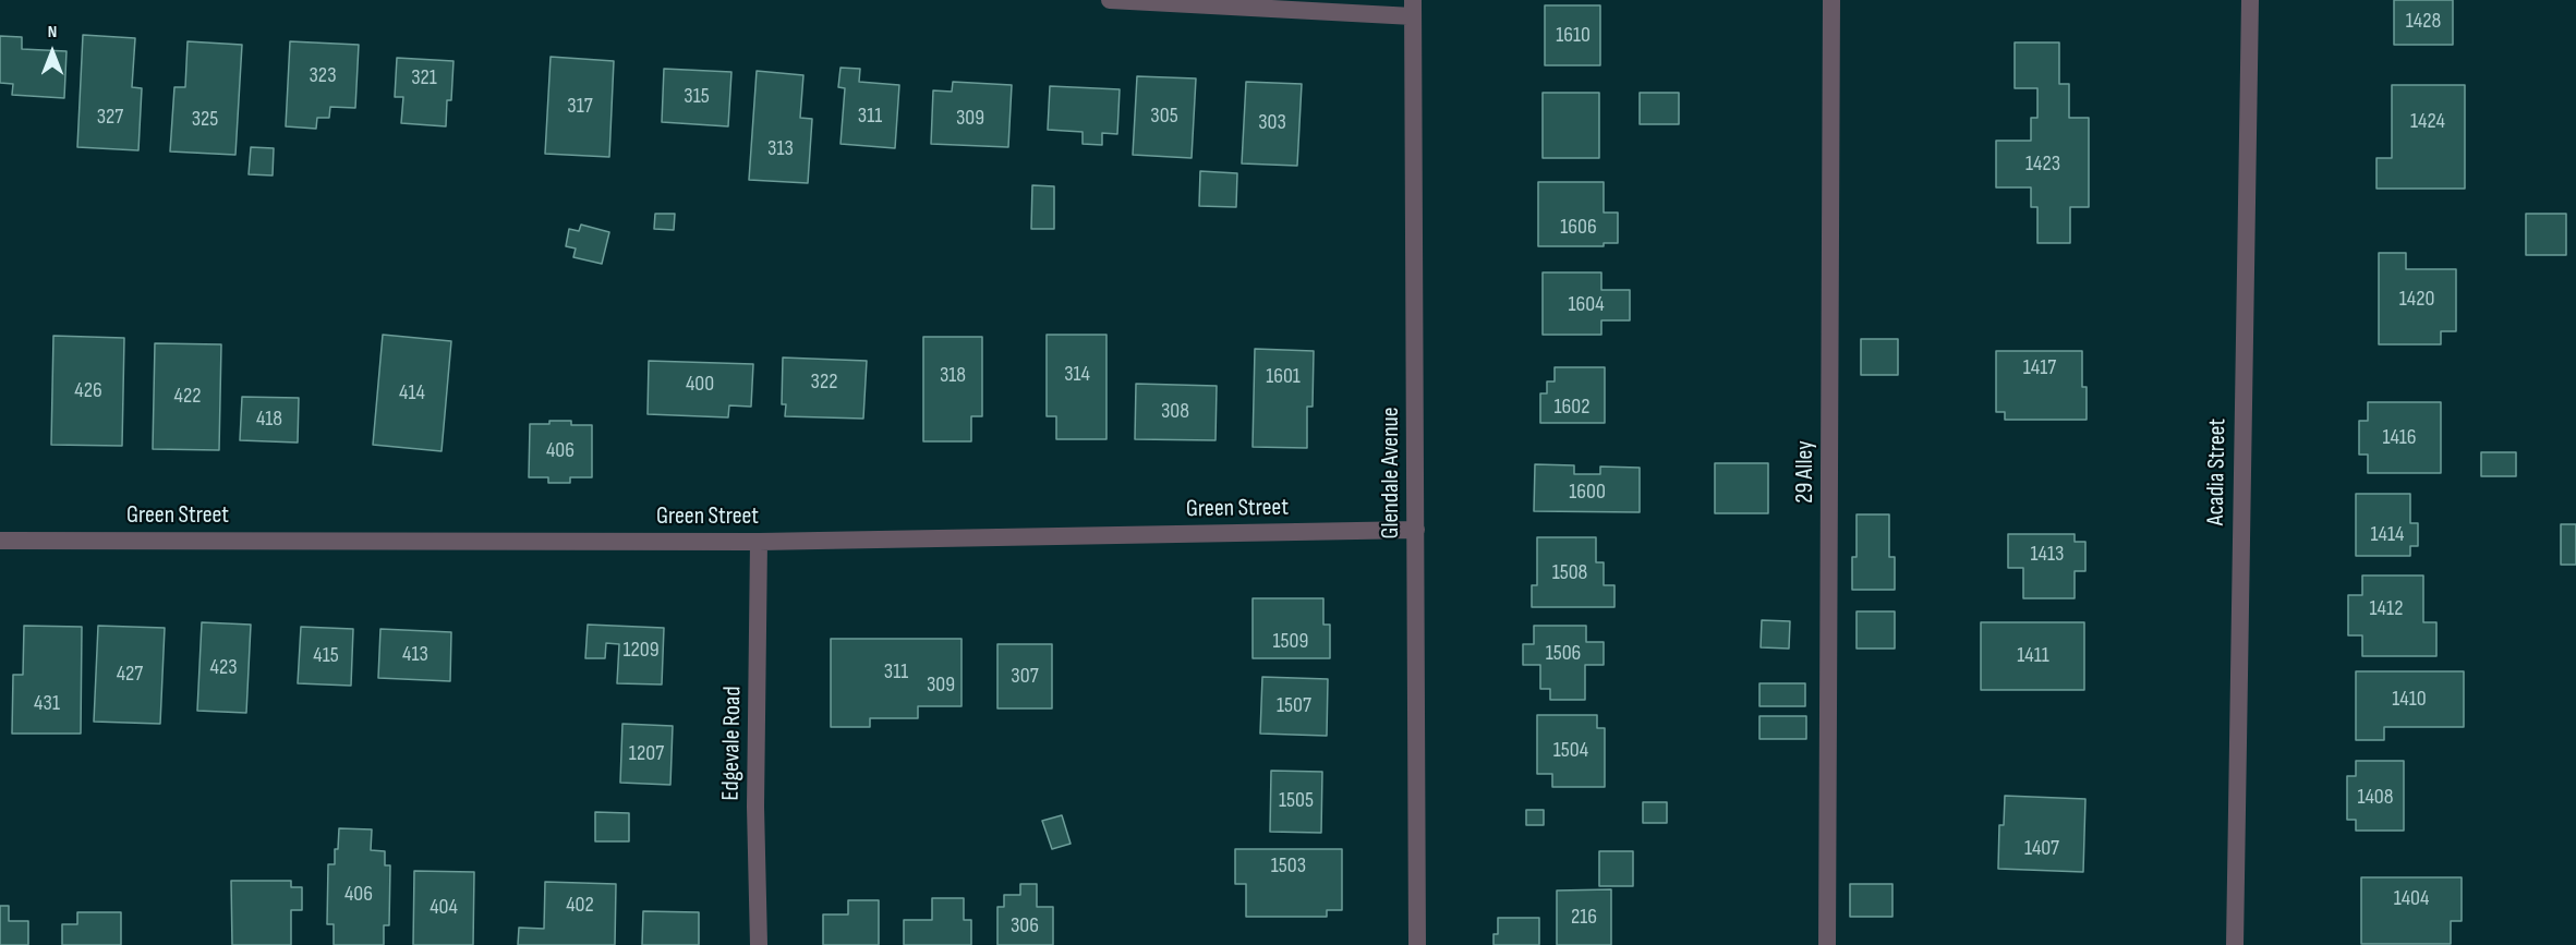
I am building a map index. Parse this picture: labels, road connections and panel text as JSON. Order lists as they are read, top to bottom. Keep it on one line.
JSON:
{"streets":{"street":["29 Alley","Acadia Street","Glendale Avenue","Green Street","Edgevale Road"]},"crossings":[["Glendale Avenue","Green Street"],["Green Street","Edgevale Road"]],"house_numbers":["1428","1610","323","321","315","317","311","305","327","309","325","1424","303","313","1423","1606","1420","1604","1417","314","318","1601","322","400","426","414","422","1602","308","418","1416","406","1600","1414","1413","1508","1412","1509","1209","1506","413","415","1411","423","311","427","307","309","1410","431","1507","1504","1207","1408","1505","1407","1503","406","1404","402","404","216","306"],"north":"top"}
